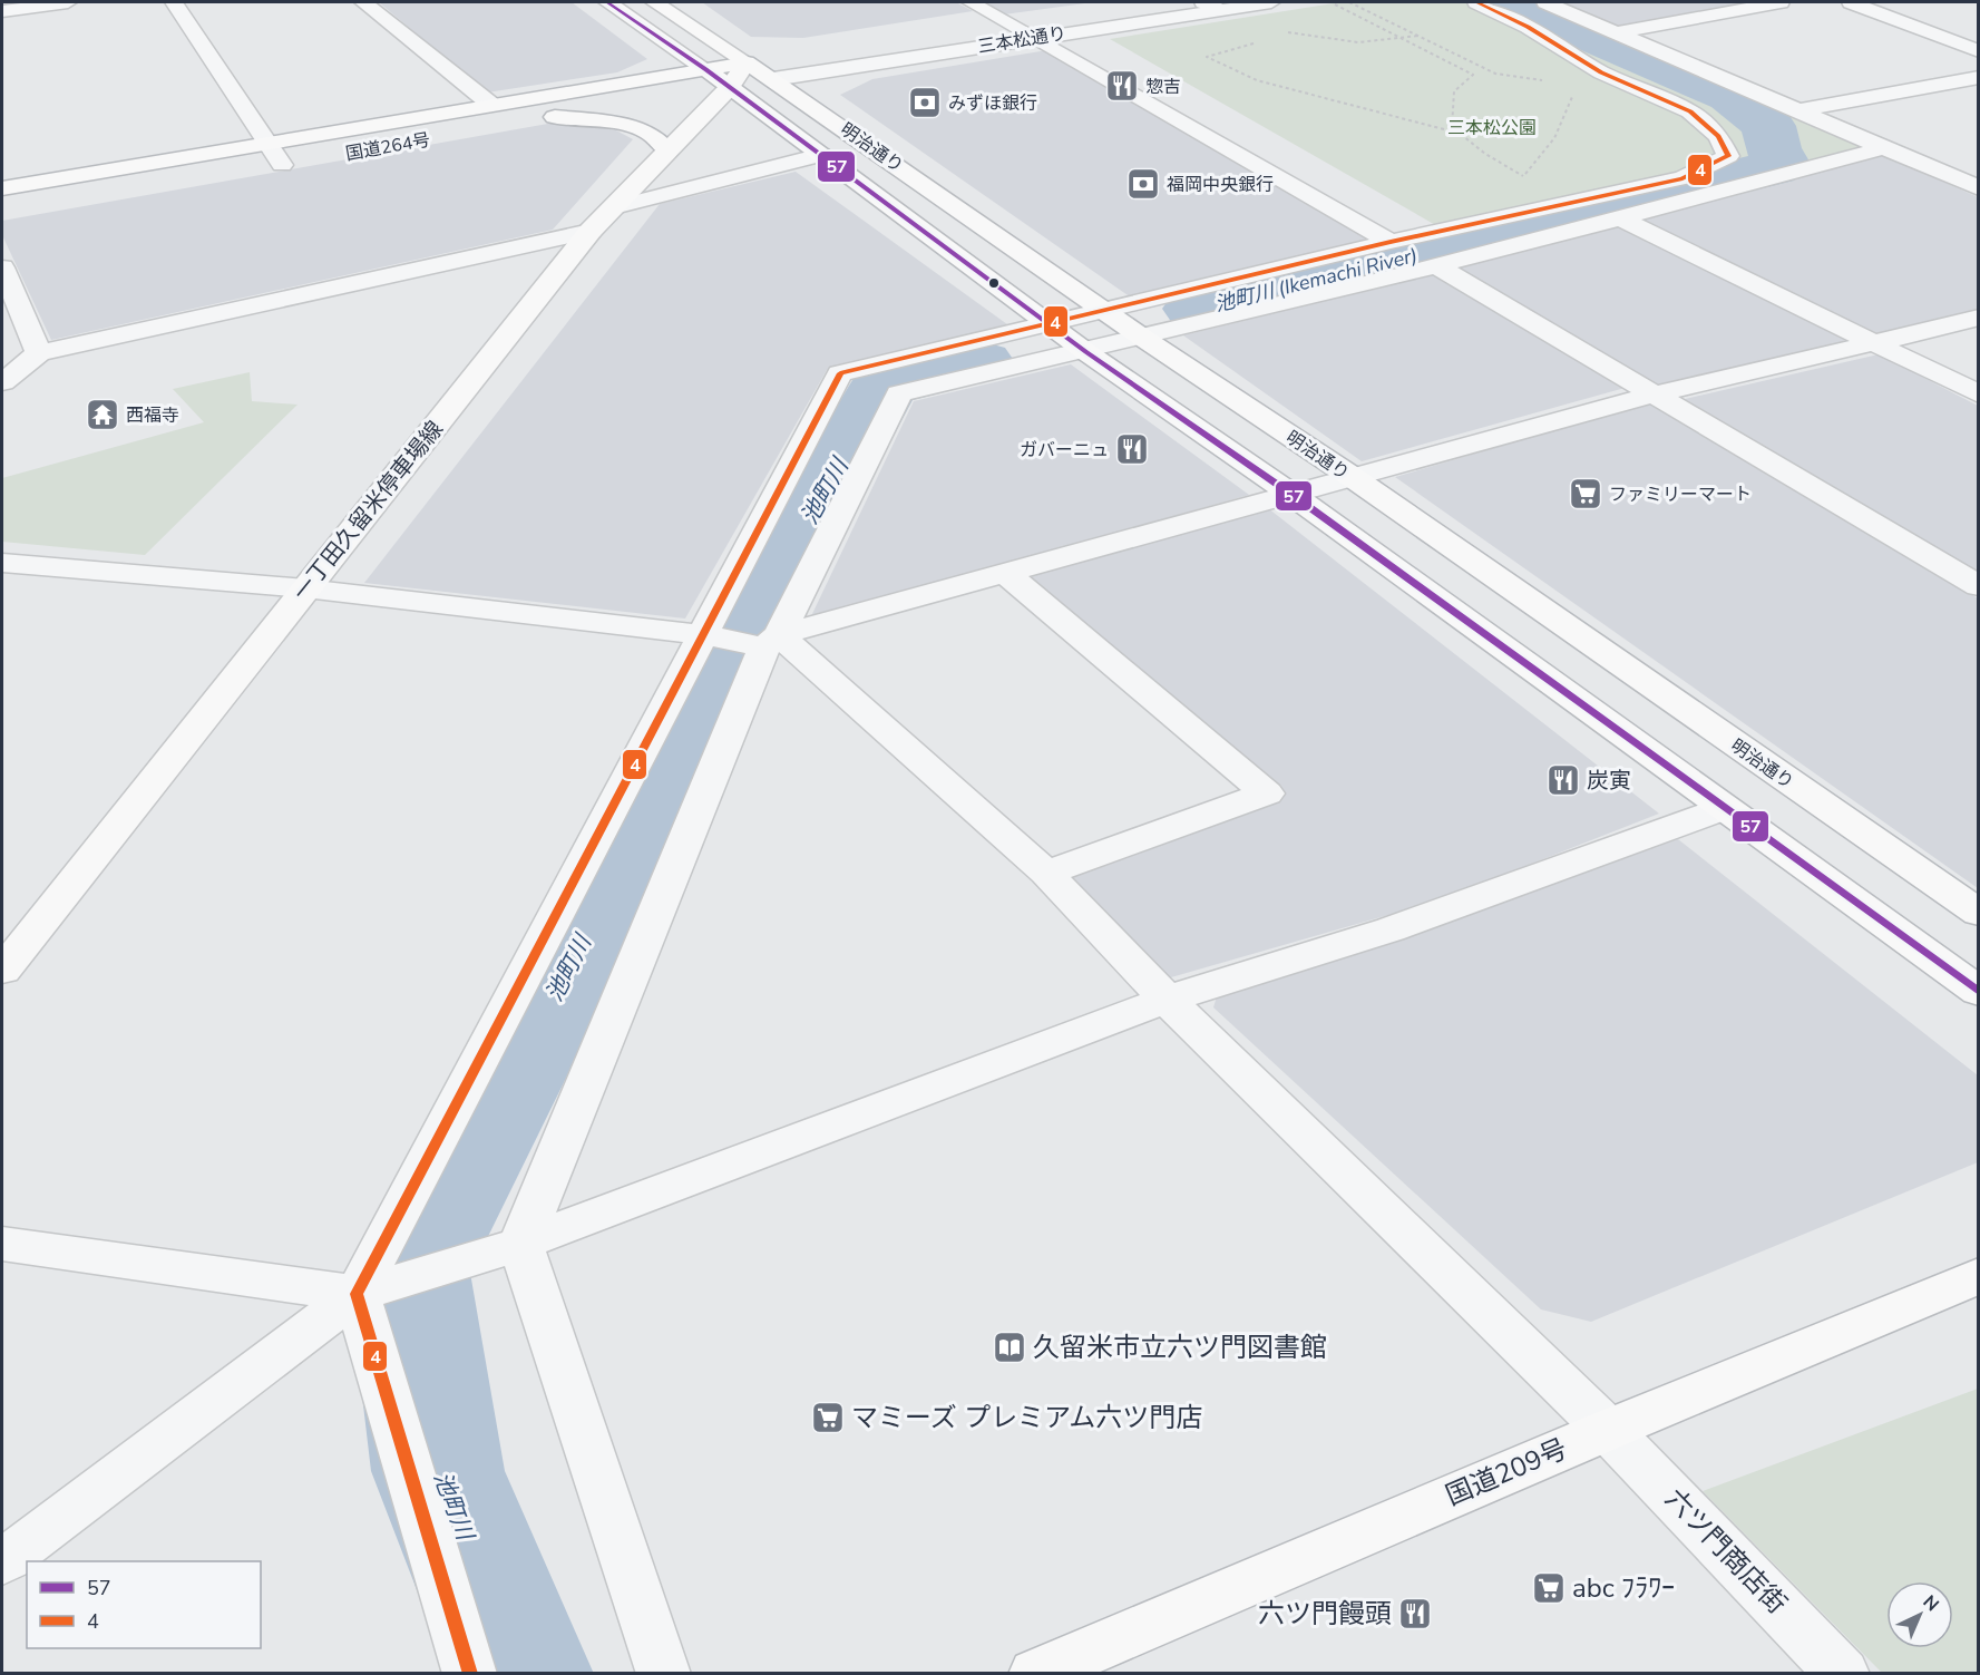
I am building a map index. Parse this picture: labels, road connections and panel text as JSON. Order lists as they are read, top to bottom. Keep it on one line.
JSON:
{"streets":{"main road":["国道264号","明治通り","一丁田久留米停車場線","国道209号"],"street":["三本松通り","六ツ門商店街"]},"crossings":[["三本松通り","国道264号"],["三本松通り","明治通り"],["三本松通り","一丁田久留米停車場線"],["国道264号","明治通り"],["国道264号","一丁田久留米停車場線"],["明治通り","一丁田久留米停車場線"],["国道209号","六ツ門商店街"]],"water":["池町川 (Ikemachi River)","池町川"],"parks":["三本松公園"],"places":{"restaurant":["惣吉","ガバーニュ","炭寅","六ツ門饅頭"],"bank":["みずほ銀行","福岡中央銀行"],"temple":["西福寺"],"supermarket":["ファミリーマート","マミーズ プレミアム六ツ門店","abc ﾌﾗﾜｰ"],"library":["久留米市立六ツ門図書館"]},"lines":["transit line 57","transit line 4"],"legend":["57","4"],"north":"top right"}
